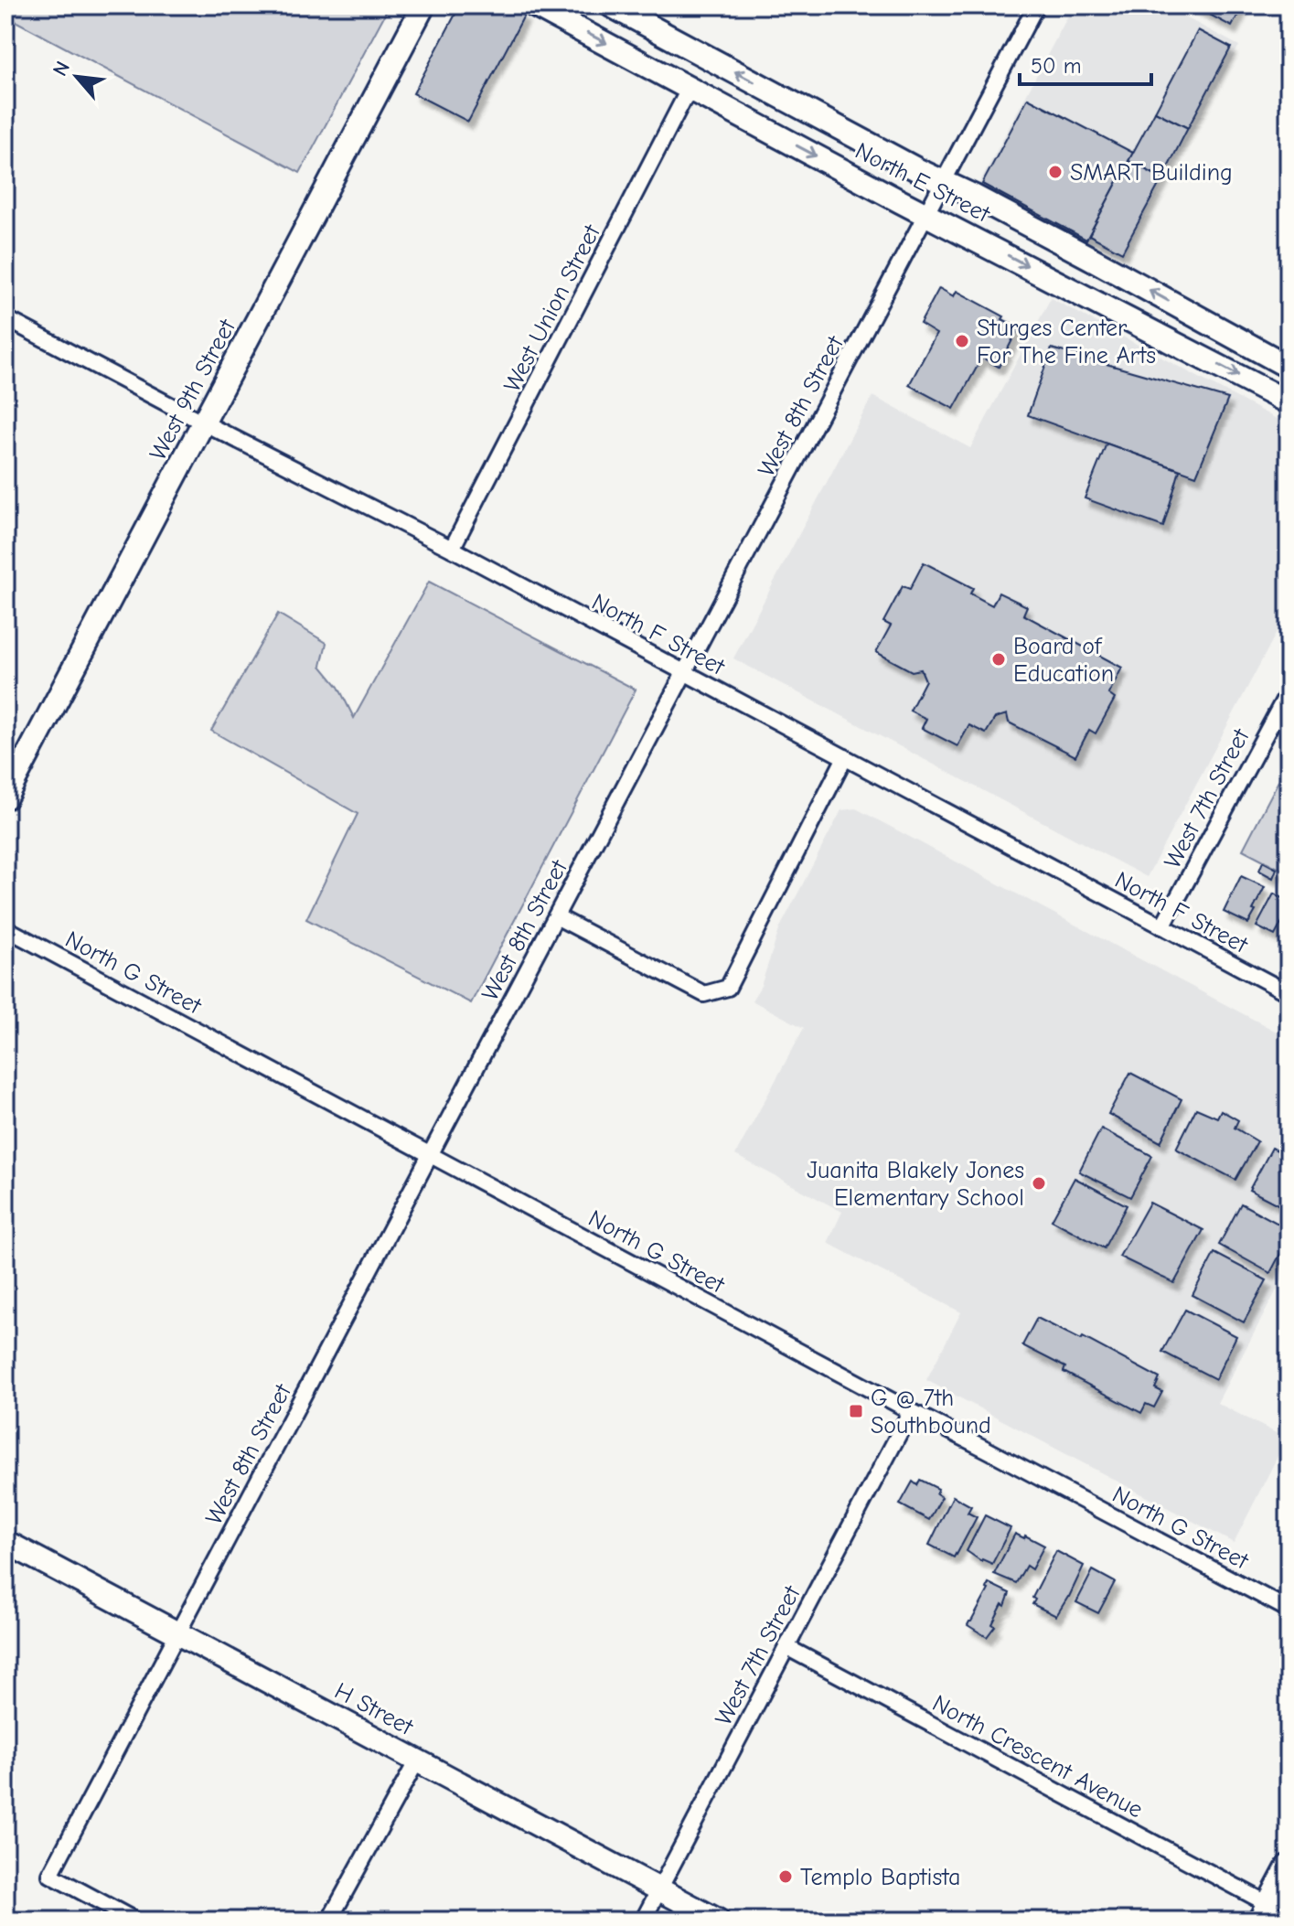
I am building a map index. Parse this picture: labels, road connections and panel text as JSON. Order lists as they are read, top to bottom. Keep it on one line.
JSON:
{"streets":{"street":["North E Street","West Union Street","West 9th Street","West 8th Street","North F Street","West 7th Street","North G Street","H Street","North Crescent Avenue"]},"crossings":[["North E Street","West Union Street"],["North E Street","West 8th Street"],["West Union Street","North F Street"],["West 9th Street","North F Street"],["West 8th Street","North F Street"],["West 8th Street","North G Street"],["West 8th Street","H Street"],["North F Street","West 7th Street"],["West 7th Street","North G Street"],["West 7th Street","H Street"],["West 7th Street","North Crescent Avenue"]],"places":{"other":["SMART Building","Sturges Center For The Fine Arts","Board of Education","Juanita Blakely Jones Elementary School","Templo Baptista"],"transit":["G @ 7th Southbound"]},"scale_bar":"50 m","north":"top left"}
